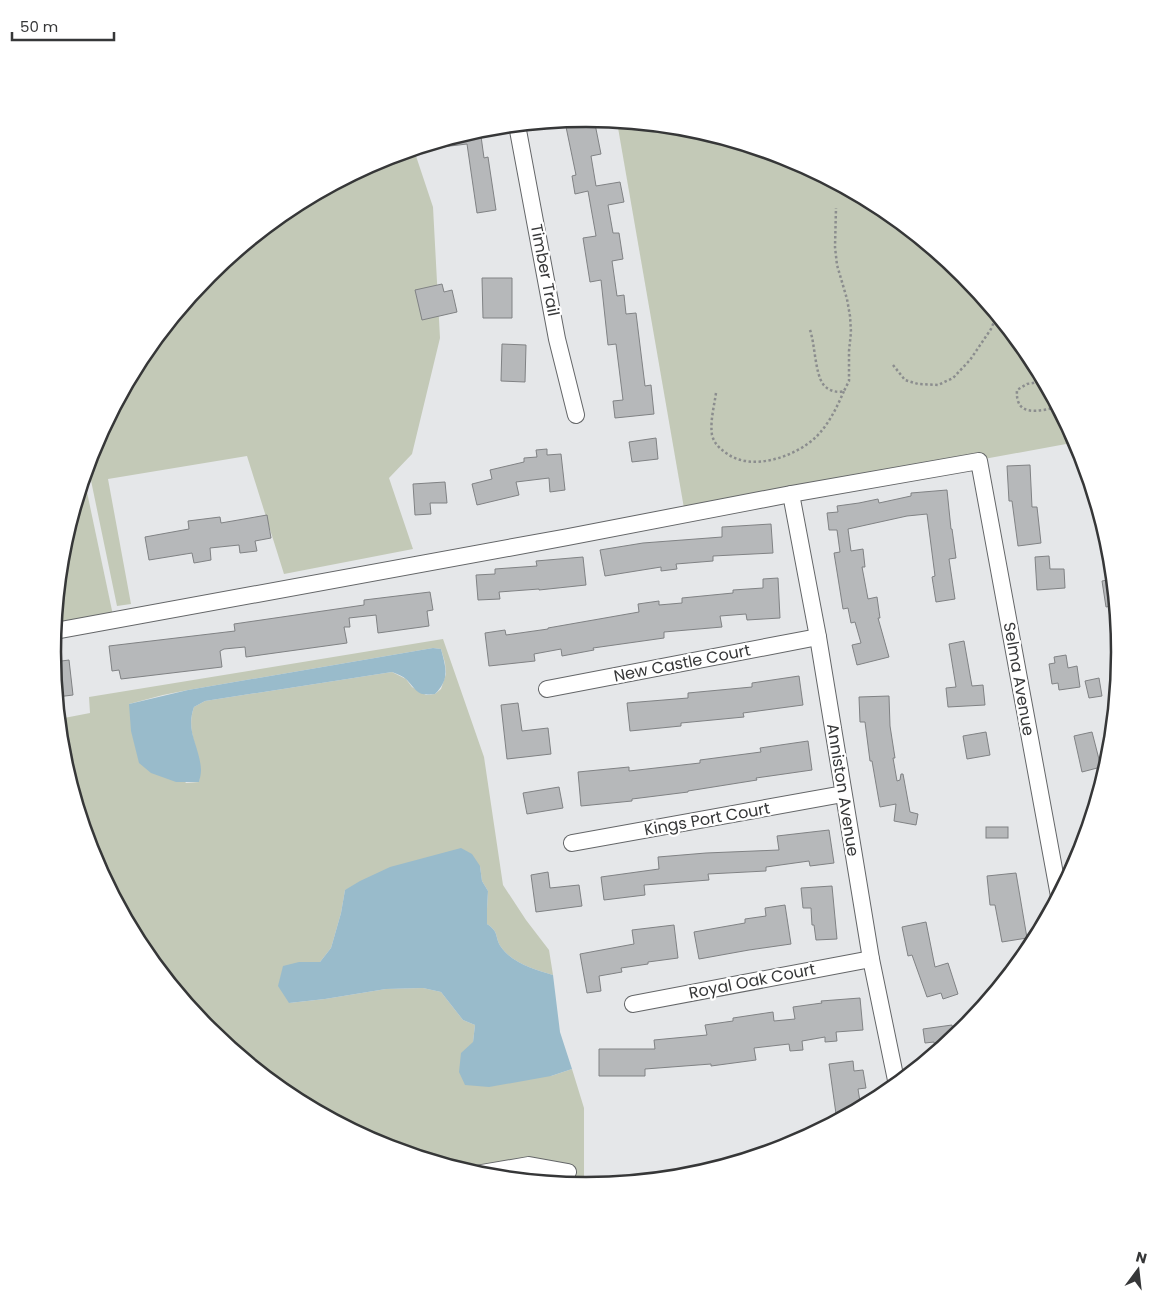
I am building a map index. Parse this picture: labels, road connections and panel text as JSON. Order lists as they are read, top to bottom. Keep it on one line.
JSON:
{"streets":{"street":["Timber Trail","New Castle Court","Selma Avenue","Anniston Avenue","Kings Port Court","Royal Oak Court"]},"crossings":[["New Castle Court","Anniston Avenue"],["Selma Avenue","Anniston Avenue"],["Anniston Avenue","Kings Port Court"],["Anniston Avenue","Royal Oak Court"]],"scale_bar":"50 m","north":"top"}
